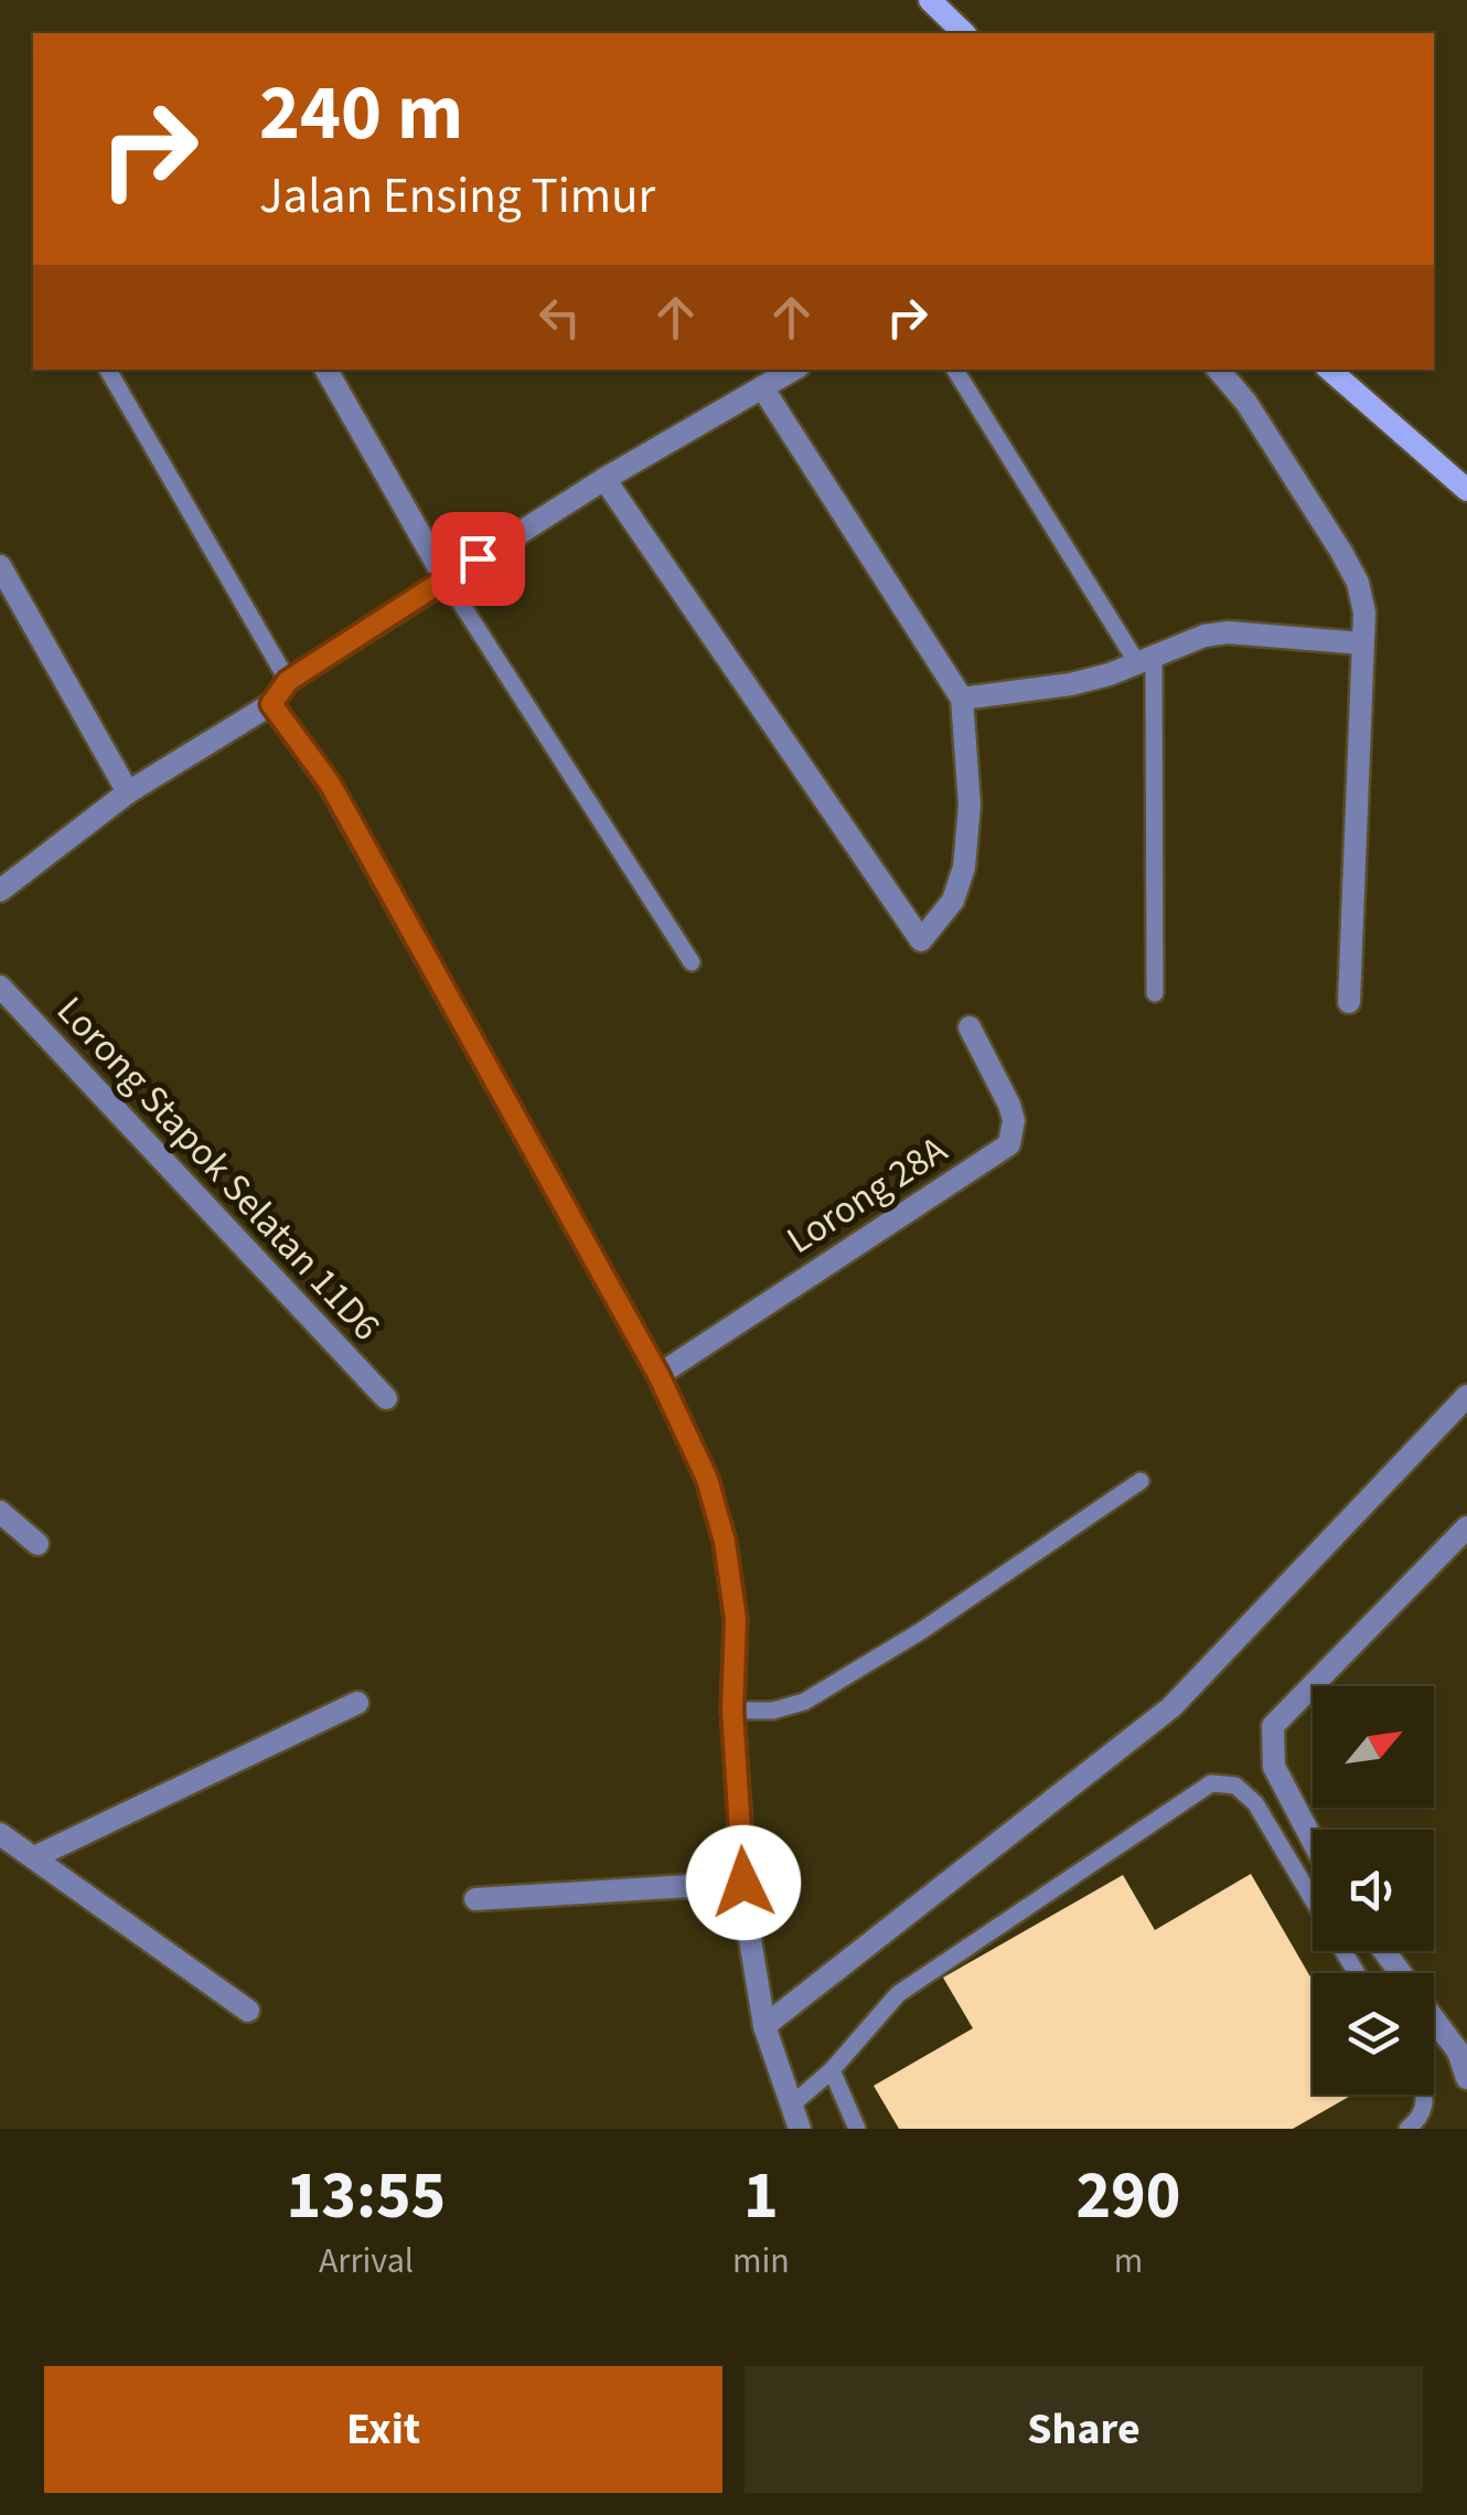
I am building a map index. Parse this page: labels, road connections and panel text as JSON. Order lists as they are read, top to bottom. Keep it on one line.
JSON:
{"streets":{"street":["Lorong Stapok Selatan 11D6","Lorong 28A"]},"north":"top right","page":{"turn":["240 m","Jalan Ensing Timur"],"eta":["13:55","Arrival","1","min","290","m"],"buttons":["Exit","Share"]}}
